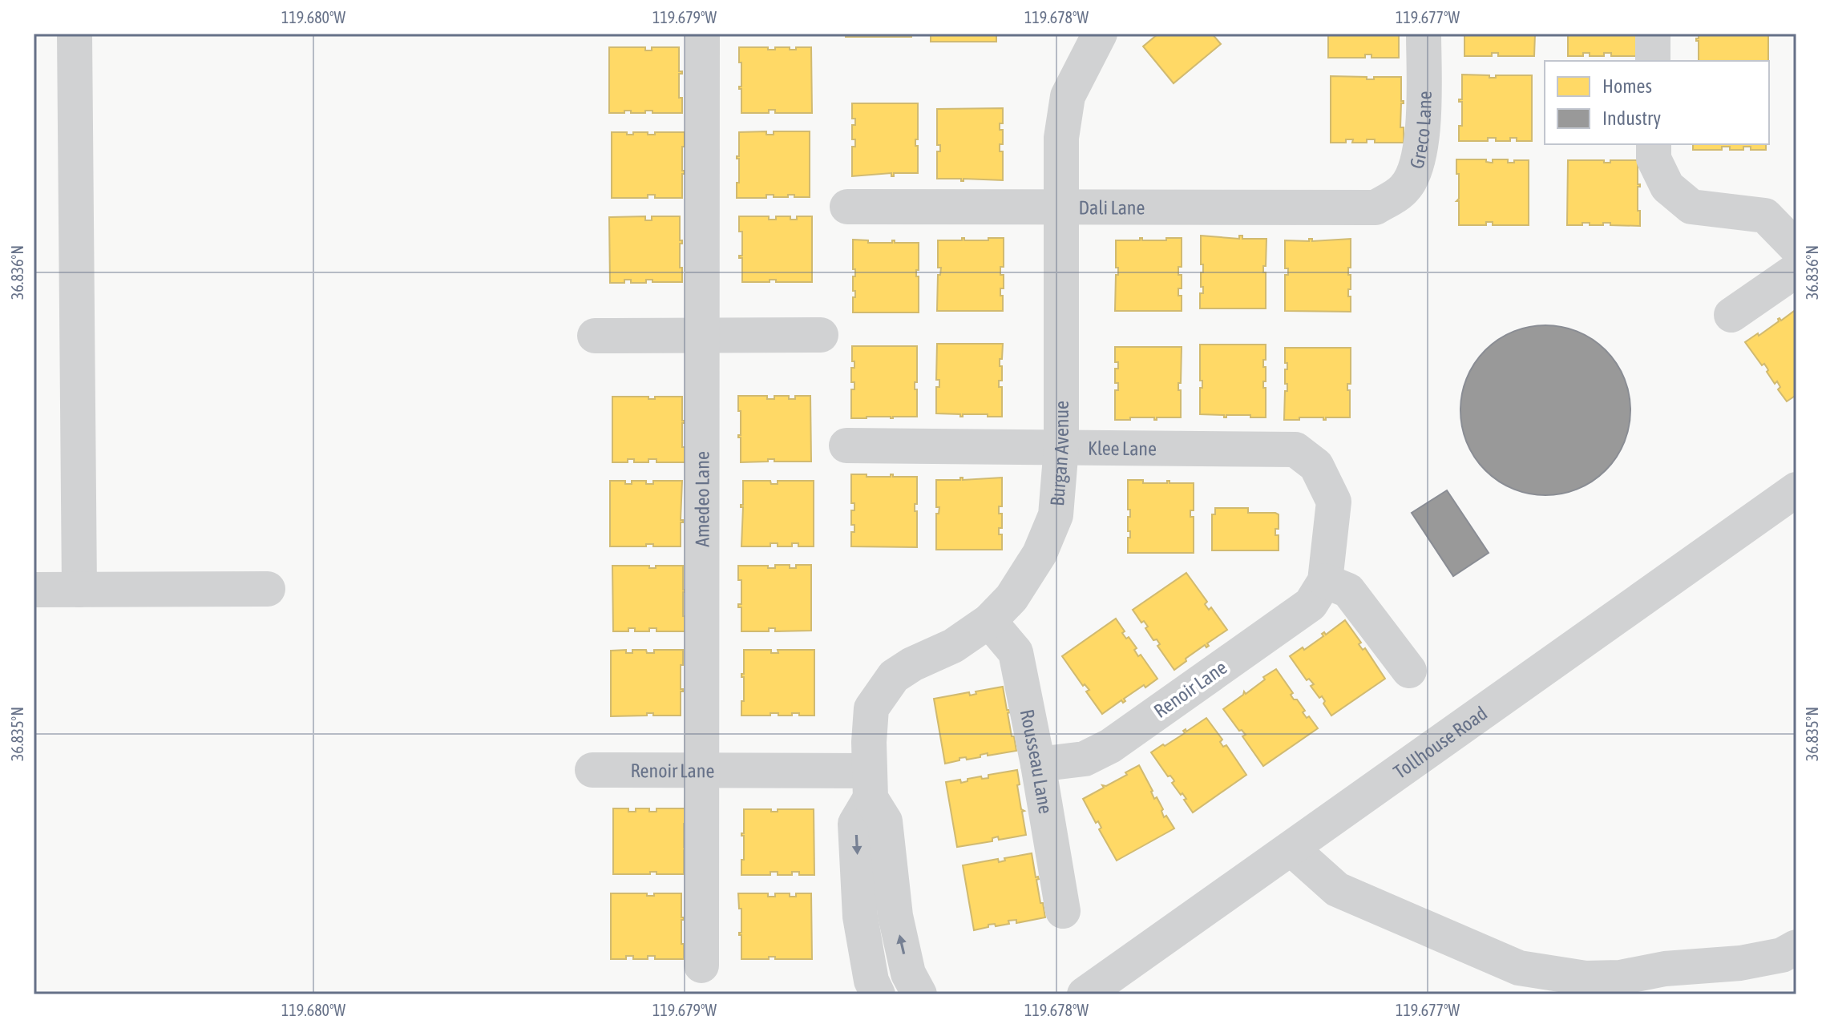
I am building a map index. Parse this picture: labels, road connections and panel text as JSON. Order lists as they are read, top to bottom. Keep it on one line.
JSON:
{"streets":{"street":["Greco Lane","Dali Lane","Klee Lane","Burgan Avenue","Amedeo Lane","Renoir Lane","Tollhouse Road","Rousseau Lane"]},"crossings":[["Greco Lane","Dali Lane"],["Dali Lane","Burgan Avenue"],["Klee Lane","Burgan Avenue"],["Klee Lane","Renoir Lane"],["Burgan Avenue","Renoir Lane"],["Burgan Avenue","Rousseau Lane"],["Amedeo Lane","Renoir Lane"],["Renoir Lane","Rousseau Lane"]],"legend":["Homes","Industry"],"coordinates":["119.680°W","119.679°W","119.678°W","119.677°W","36.836°N","36.835°N"]}
